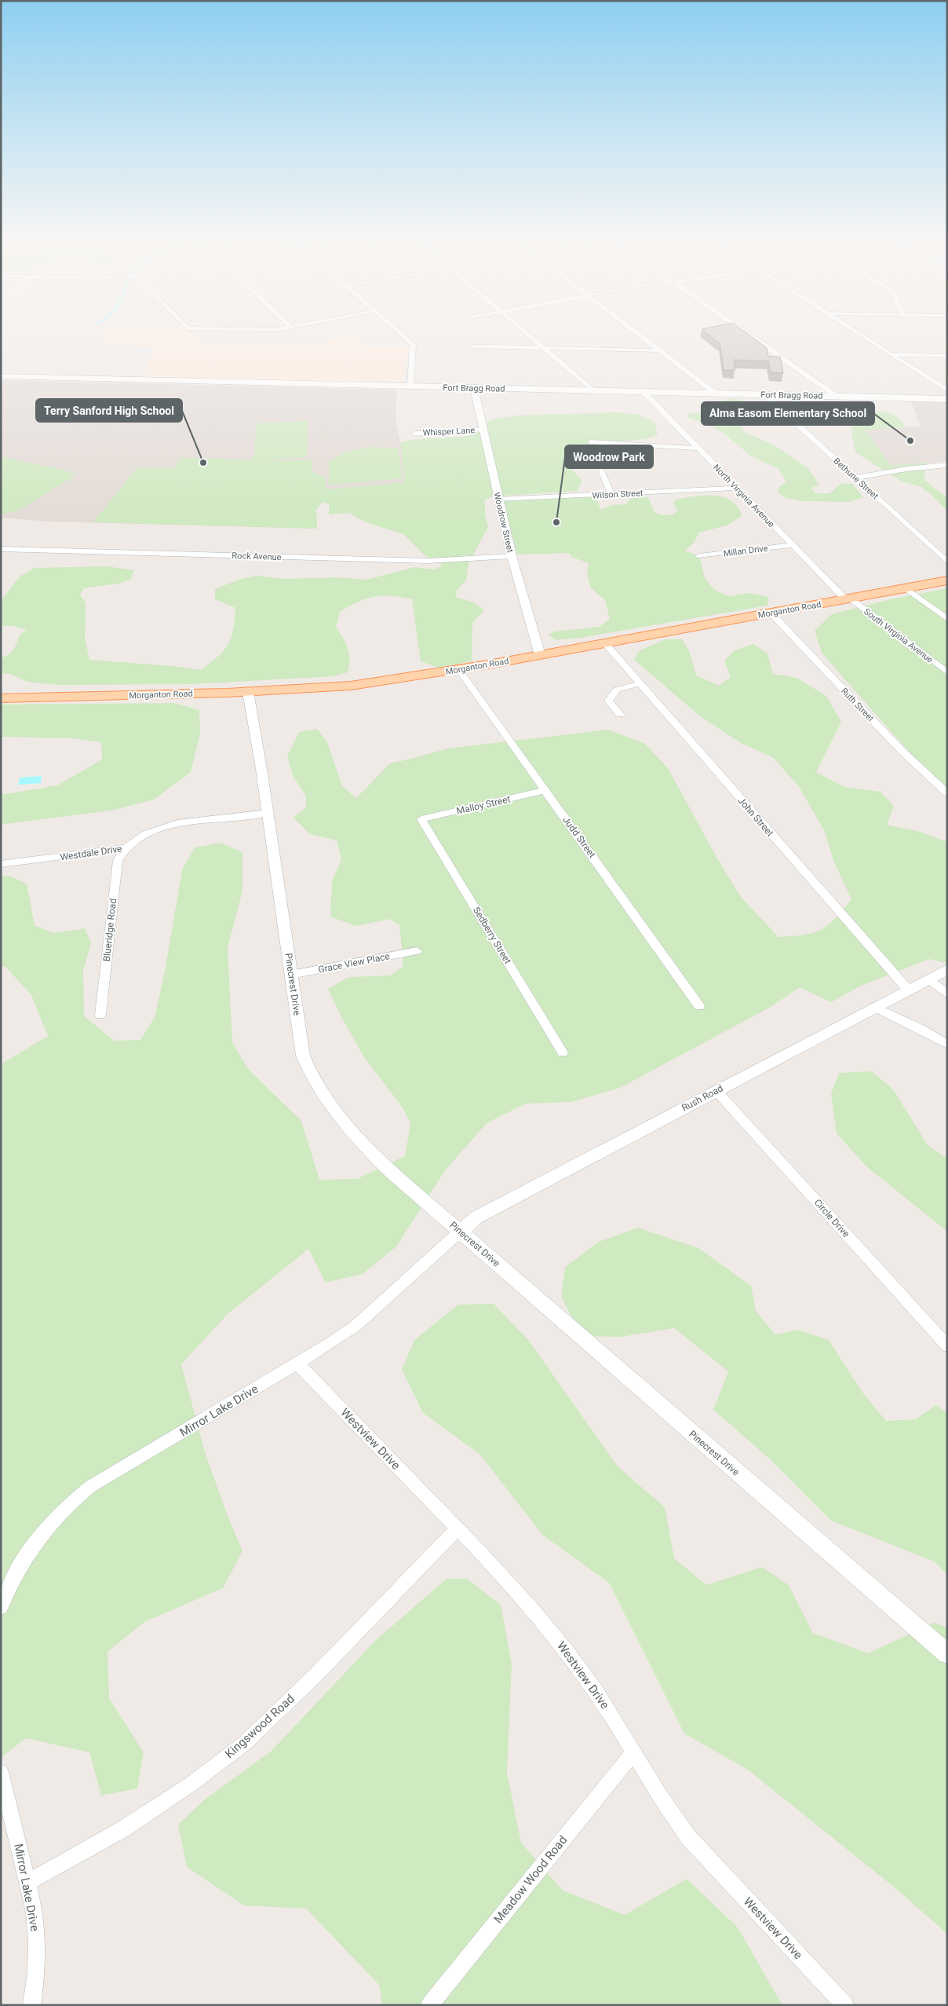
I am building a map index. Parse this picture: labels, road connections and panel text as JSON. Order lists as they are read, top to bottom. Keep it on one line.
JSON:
{"streets":{"main road":["Fort Bragg Road","Morganton Road"],"street":["Whisper Lane","Bethune Street","Wilson Street","North Virginia Avenue","Woodrow Street","Millan Drive","Rock Avenue","South Virginia Avenue","Ruth Street","Malloy Street","John Street","Judd Street","Westdale Drive","Blueridge Road","Sedberry Street","Grace View Place","Pinecrest Drive","Rush Road","Circle Drive","Mirror Lake Drive","Westview Drive","Kingswood Road","Meadow Wood Road"]},"crossings":[["Fort Bragg Road","Bethune Street"],["Fort Bragg Road","North Virginia Avenue"],["Fort Bragg Road","Woodrow Street"],["Whisper Lane","Woodrow Street"],["Wilson Street","North Virginia Avenue"],["Wilson Street","Woodrow Street"],["North Virginia Avenue","Millan Drive"],["North Virginia Avenue","Morganton Road"],["North Virginia Avenue","South Virginia Avenue"],["Woodrow Street","Rock Avenue"],["Woodrow Street","Morganton Road"],["Morganton Road","South Virginia Avenue"],["Morganton Road","Ruth Street"],["Morganton Road","John Street"],["Morganton Road","Judd Street"],["Morganton Road","Pinecrest Drive"],["Malloy Street","Judd Street"],["Malloy Street","Sedberry Street"],["John Street","Rush Road"],["Westdale Drive","Blueridge Road"],["Westdale Drive","Pinecrest Drive"],["Grace View Place","Pinecrest Drive"],["Pinecrest Drive","Rush Road"],["Pinecrest Drive","Mirror Lake Drive"],["Rush Road","Circle Drive"],["Rush Road","Mirror Lake Drive"],["Mirror Lake Drive","Westview Drive"],["Mirror Lake Drive","Kingswood Road"],["Westview Drive","Kingswood Road"],["Westview Drive","Meadow Wood Road"]],"places":["Alma Easom Elementary School","Terry Sanford High School","Woodrow Park"]}
